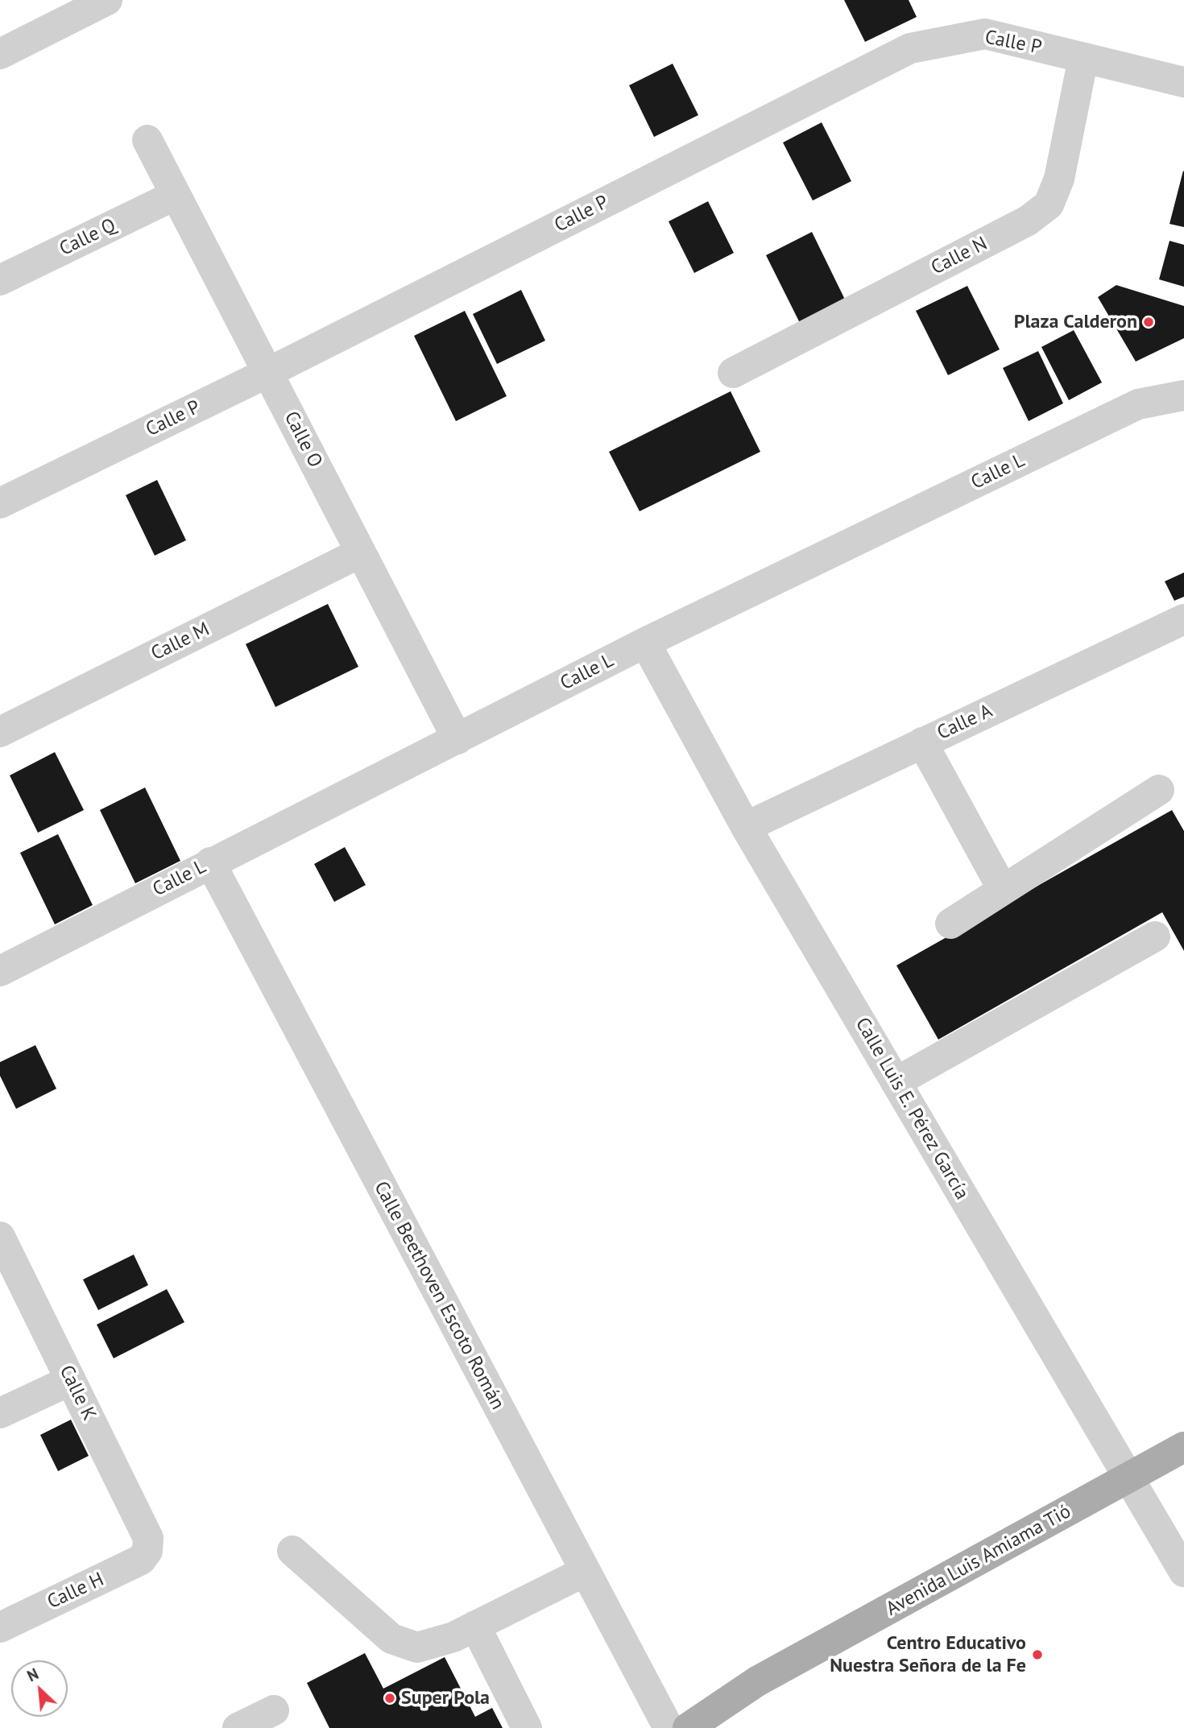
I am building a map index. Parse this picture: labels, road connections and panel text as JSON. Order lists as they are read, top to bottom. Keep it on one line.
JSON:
{"streets":{"main road":["Avenida Luis Amiama Tió"],"street":["Calle P","Calle Q","Calle N","Calle O","Calle L","Calle M","Calle A","Calle Luis E. Pérez García","Calle Beethoven Escoto Román","Calle K","Calle H"]},"crossings":[["Calle P","Calle N"],["Calle P","Calle O"],["Calle Q","Calle O"],["Calle O","Calle L"],["Calle O","Calle M"],["Calle L","Calle Luis E. Pérez García"],["Calle L","Calle Beethoven Escoto Román"],["Calle A","Calle Luis E. Pérez García"],["Calle Luis E. Pérez García","Avenida Luis Amiama Tió"],["Calle K","Calle H"]],"places":["Plaza Calderon","Centro Educativo Nuestra Señora de la Fe","Super Pola"],"north":"top left"}
